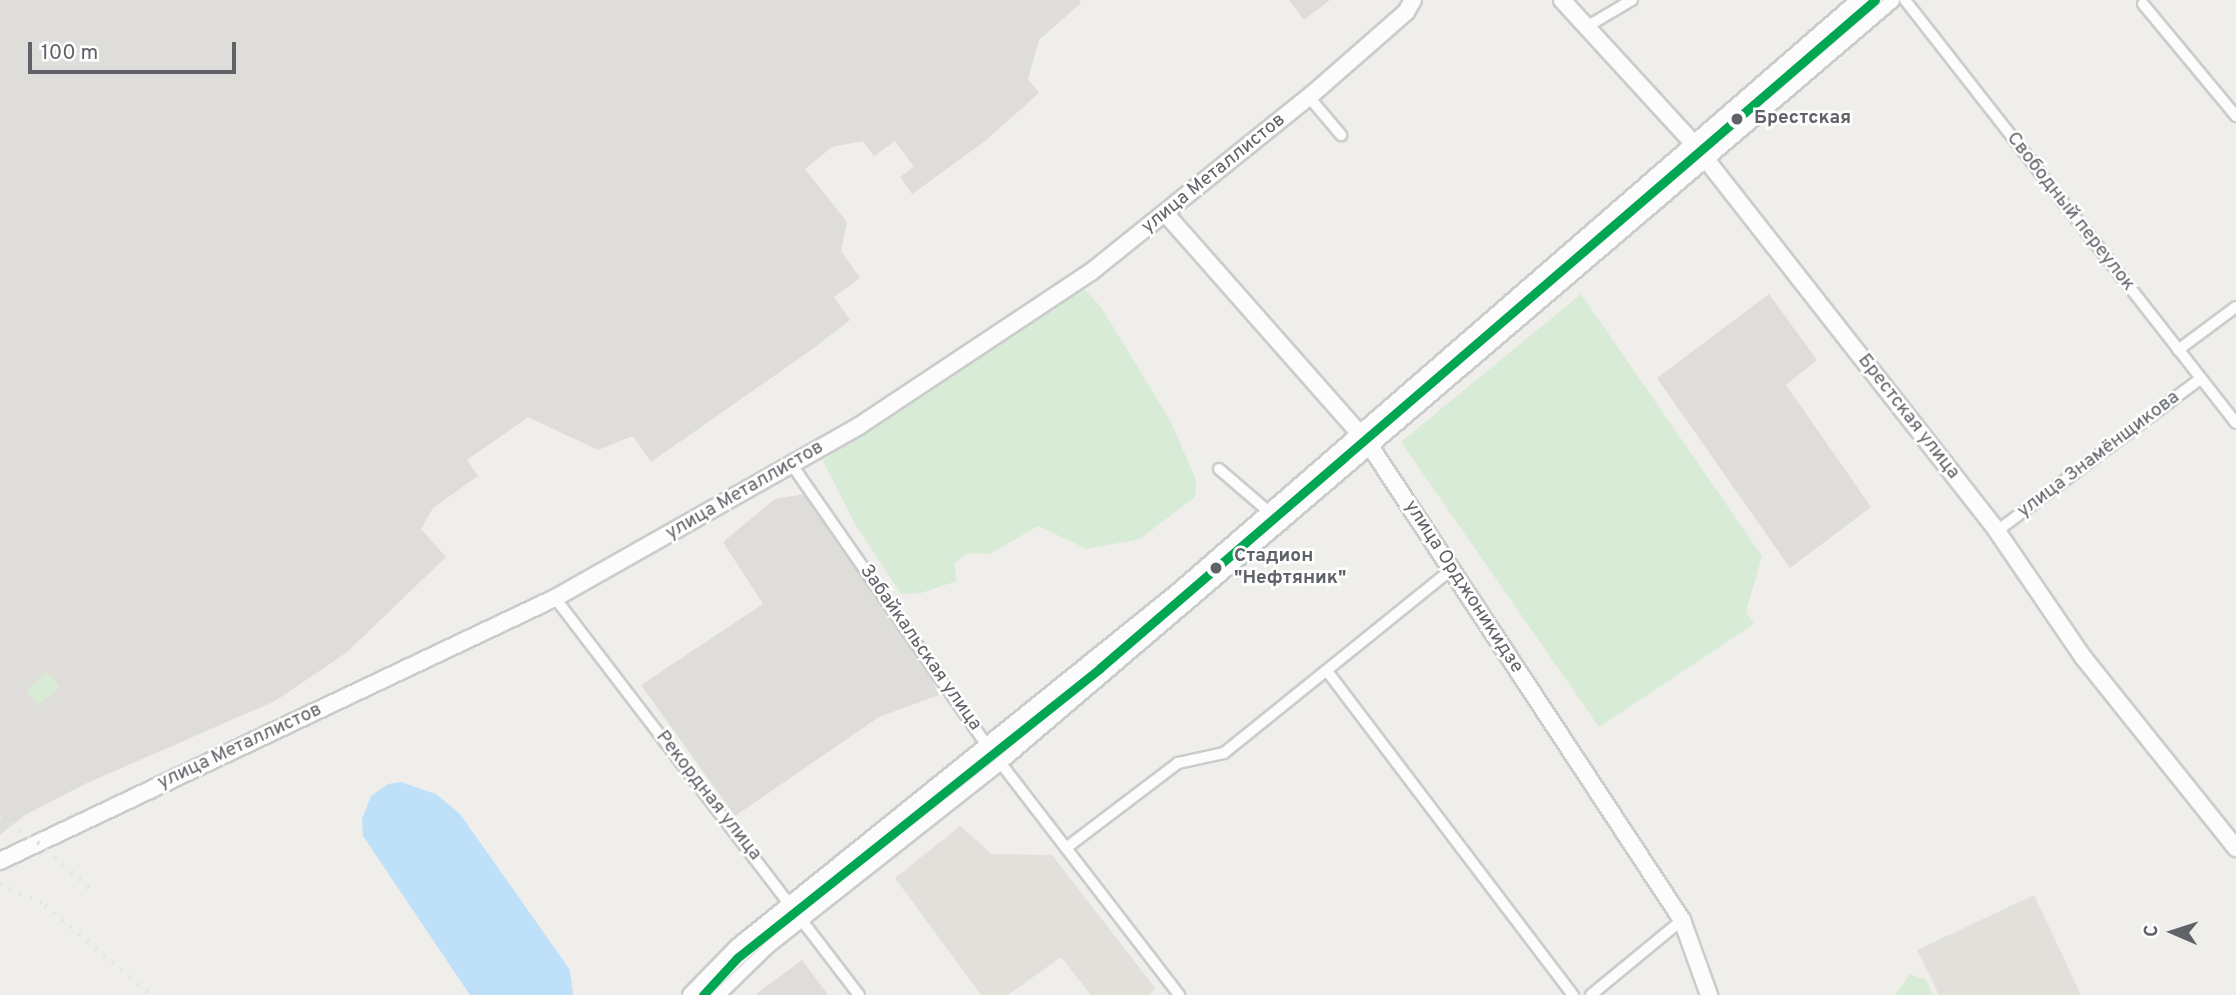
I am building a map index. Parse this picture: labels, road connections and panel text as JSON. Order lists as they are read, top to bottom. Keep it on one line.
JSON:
{"streets":{"street":["улица Металлистов","Свободный переулок","Брестская улица","улица Знамёнщикова","улица Орджоникидзе","Забайкальская улица","Рекордная улица"]},"crossings":[["улица Металлистов","улица Орджоникидзе"],["улица Металлистов","Забайкальская улица"],["улица Металлистов","Рекордная улица"],["Свободный переулок","улица Знамёнщикова"],["Брестская улица","улица Знамёнщикова"]],"places":["Брестская","Стадион \"Нефтяник\""],"scale_bar":"100 m","north":"left"}
